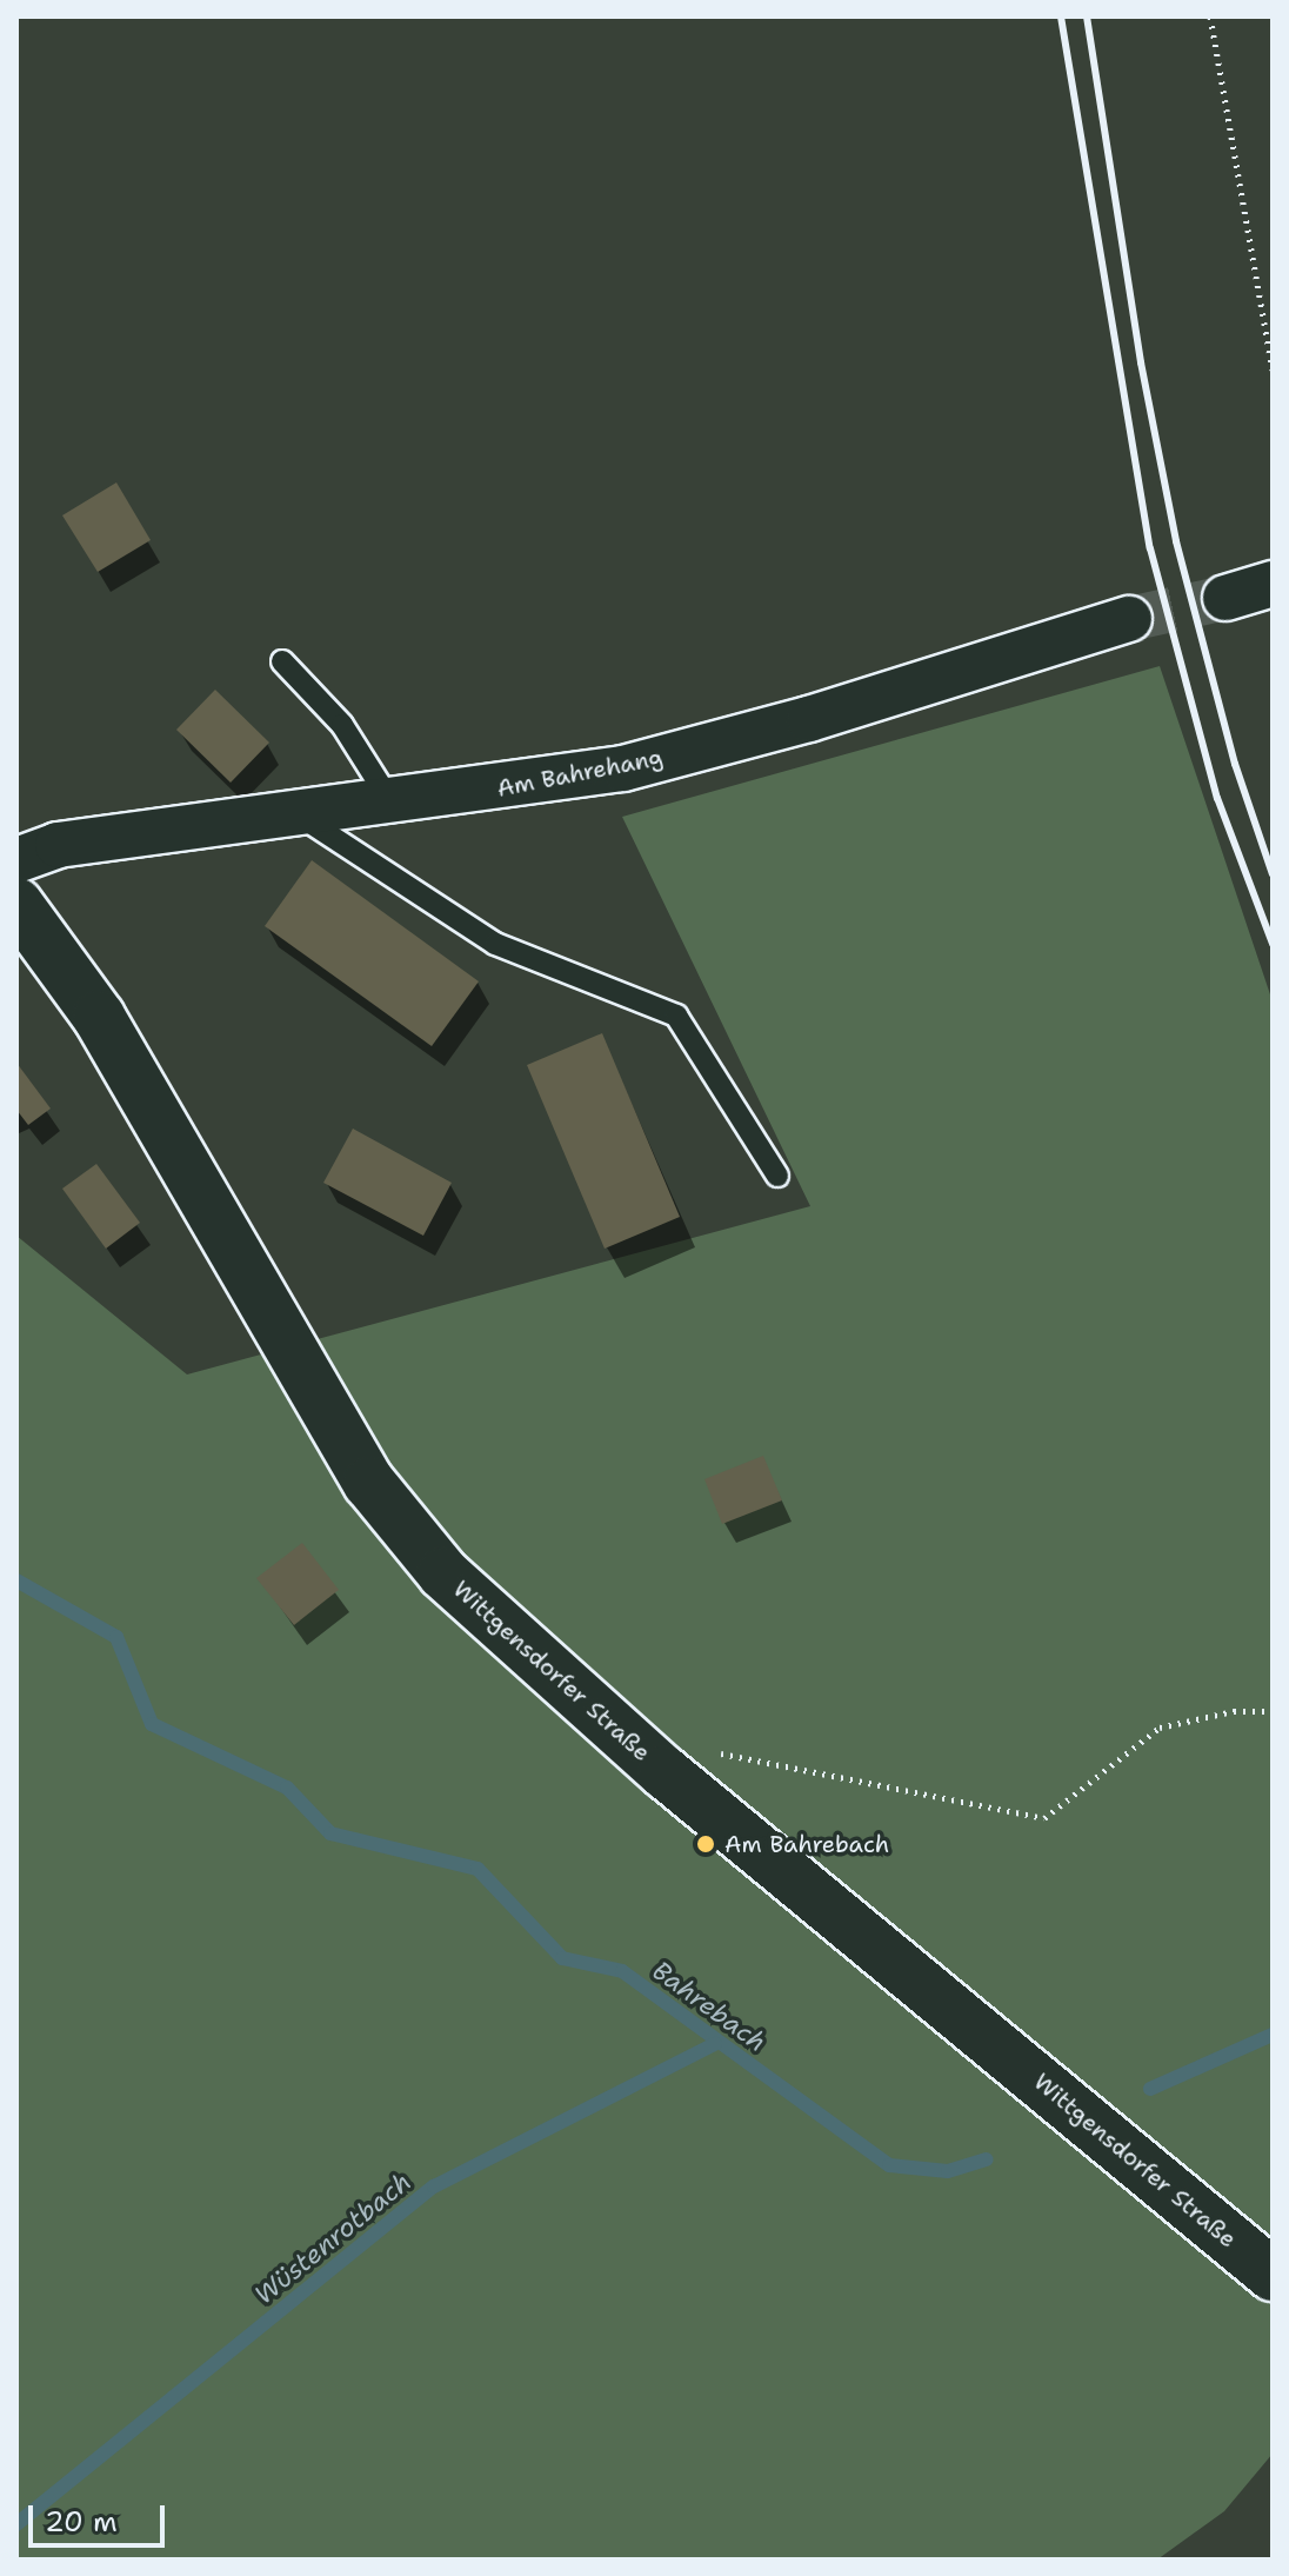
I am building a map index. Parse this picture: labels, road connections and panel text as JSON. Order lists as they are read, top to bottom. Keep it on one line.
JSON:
{"streets":{"street":["Am Bahrehang","Wittgensdorfer Straße"]},"water":["Bahrebach","Wüstenrotbach"],"places":["Am Bahrebach"],"scale_bar":"20 m"}
